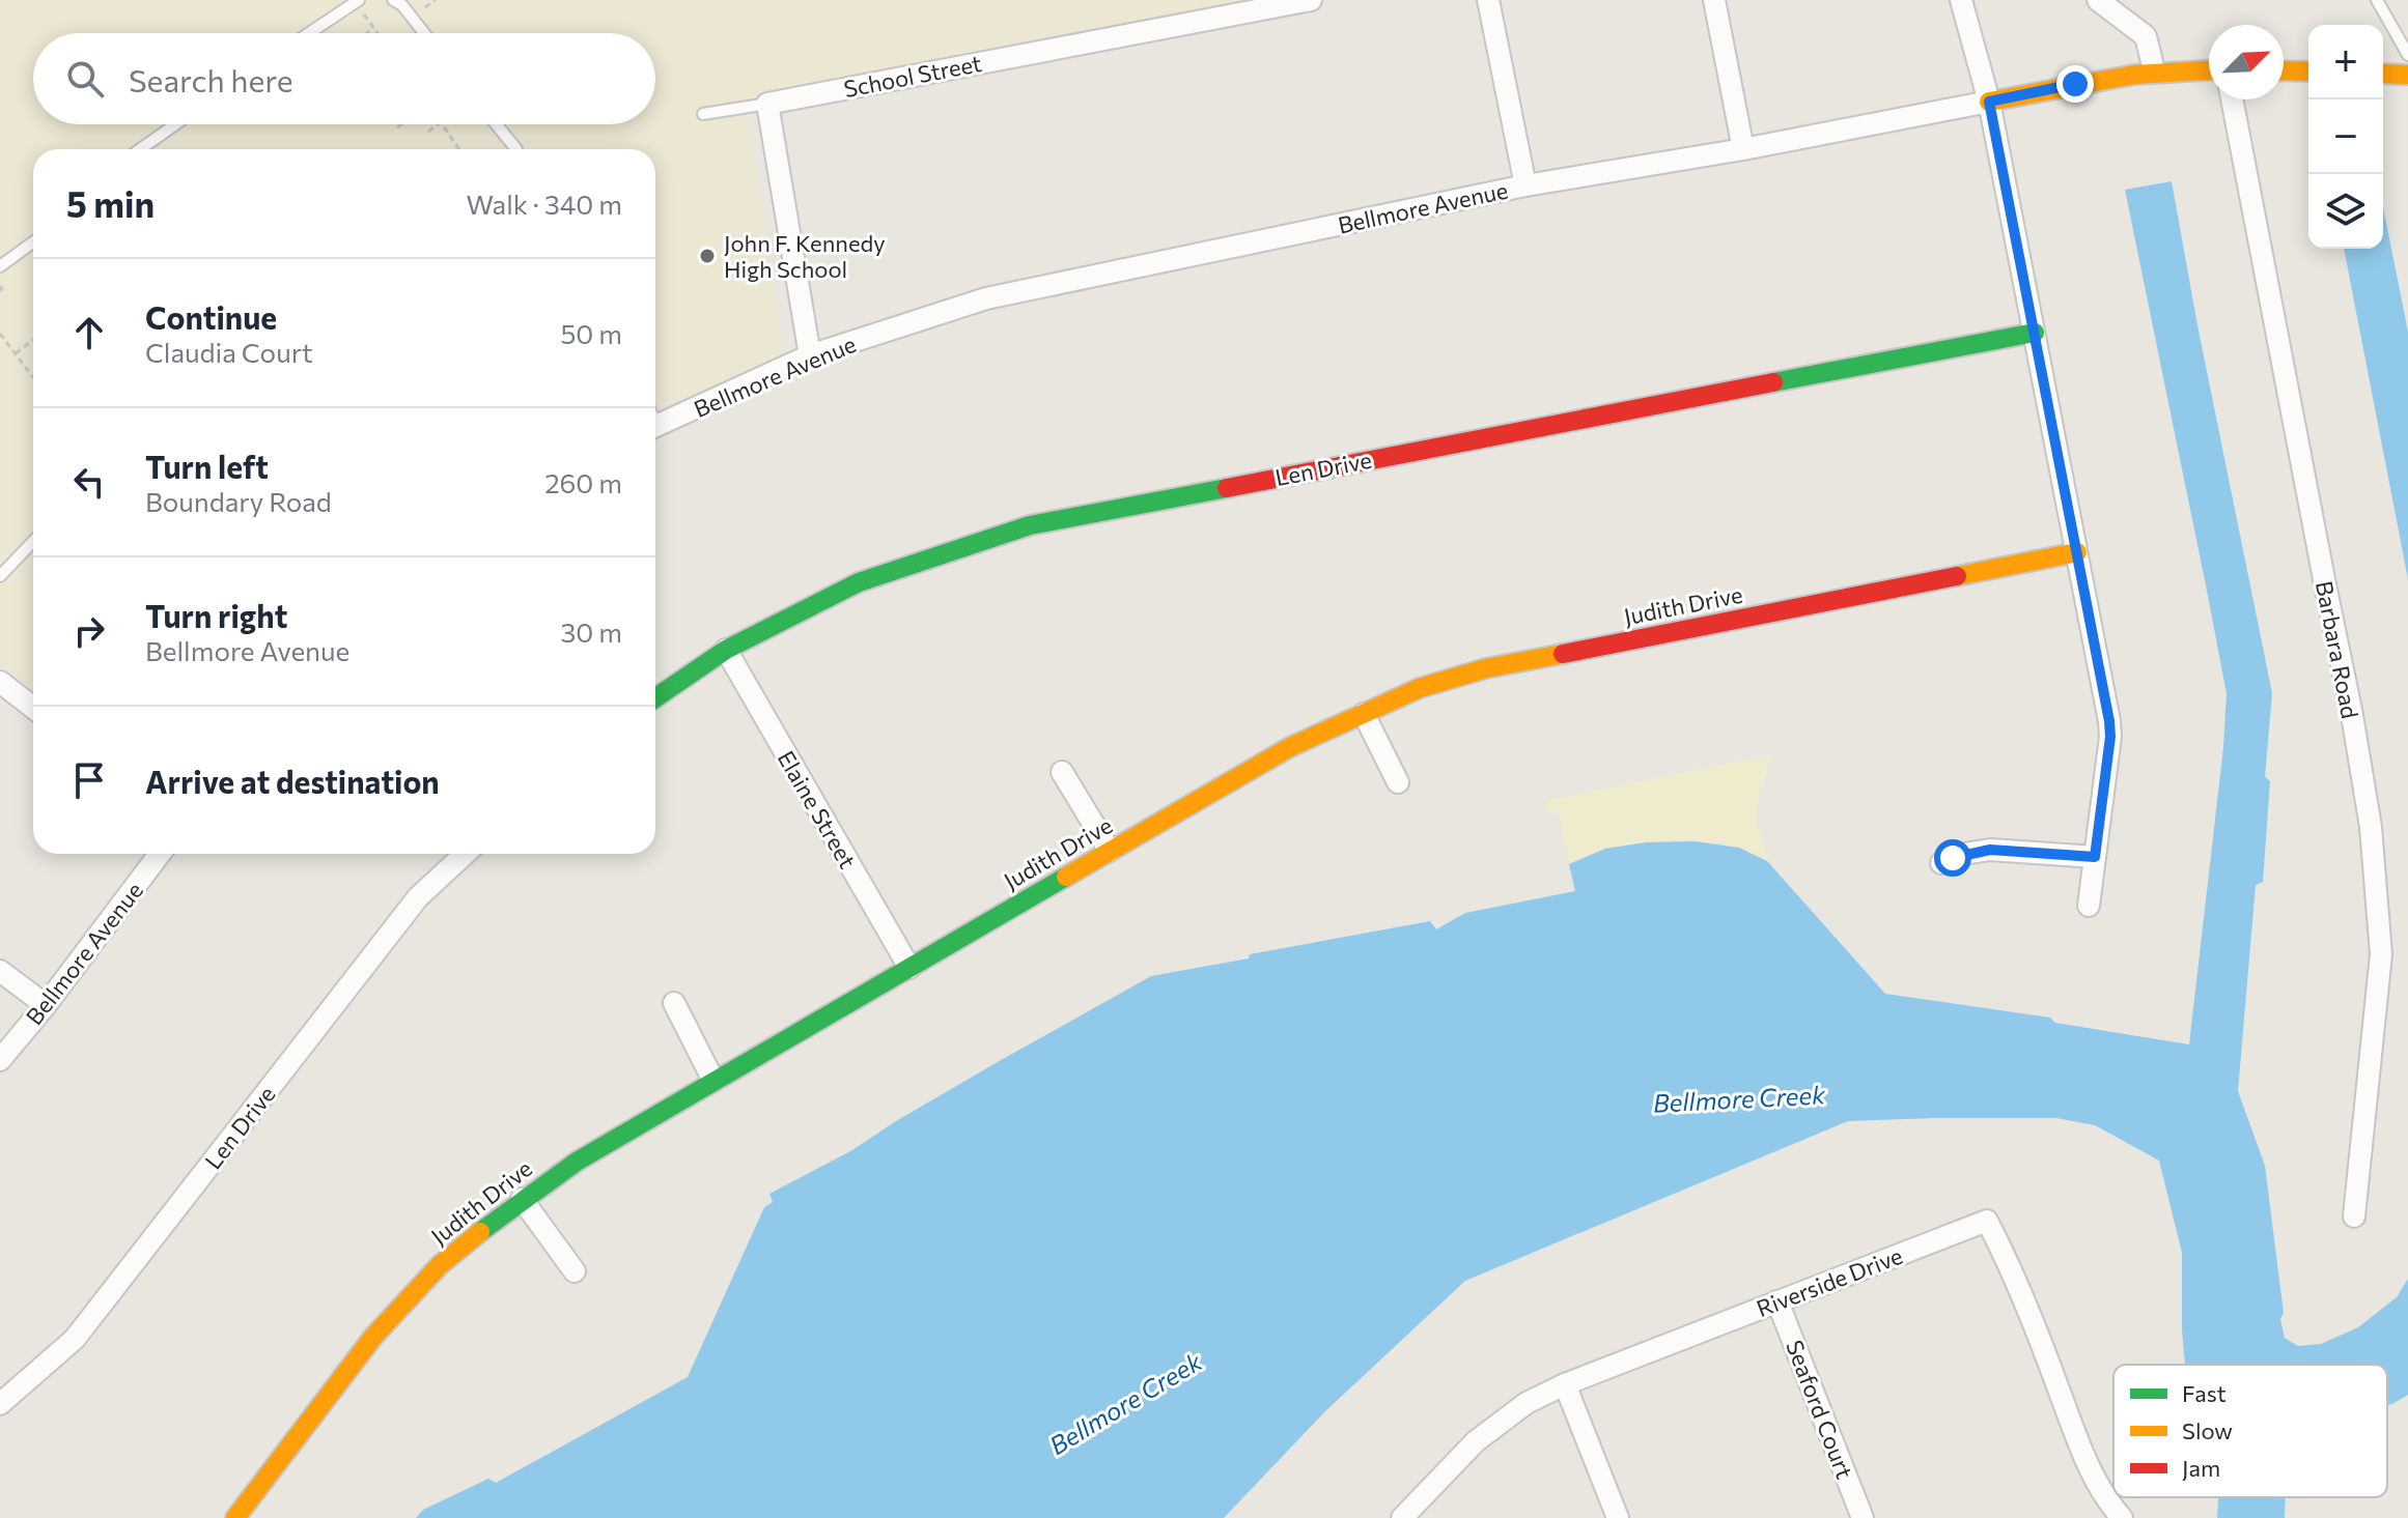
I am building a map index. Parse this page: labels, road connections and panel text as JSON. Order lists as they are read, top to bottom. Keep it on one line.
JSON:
{"streets":{"street":["School Street","Bellmore Avenue","Len Drive","Judith Drive","Barbara Road","Elaine Street","Riverside Drive","Seaford Court"]},"crossings":[["Len Drive","Elaine Street"],["Judith Drive","Elaine Street"],["Riverside Drive","Seaford Court"]],"water":["Bellmore Creek"],"places":["John F. Kennedy High School"],"legend":["Fast","Slow","Jam"],"north":"top right","page":{"map_buttons":["+","−"],"search":"Search here","heading":["5 min","Walk · 340 m"],"list":[["Continue","Claudia Court","50 m"],["Turn left","Boundary Road","260 m"],["Turn right","Bellmore Avenue","30 m"],"Arrive at destination"]}}
